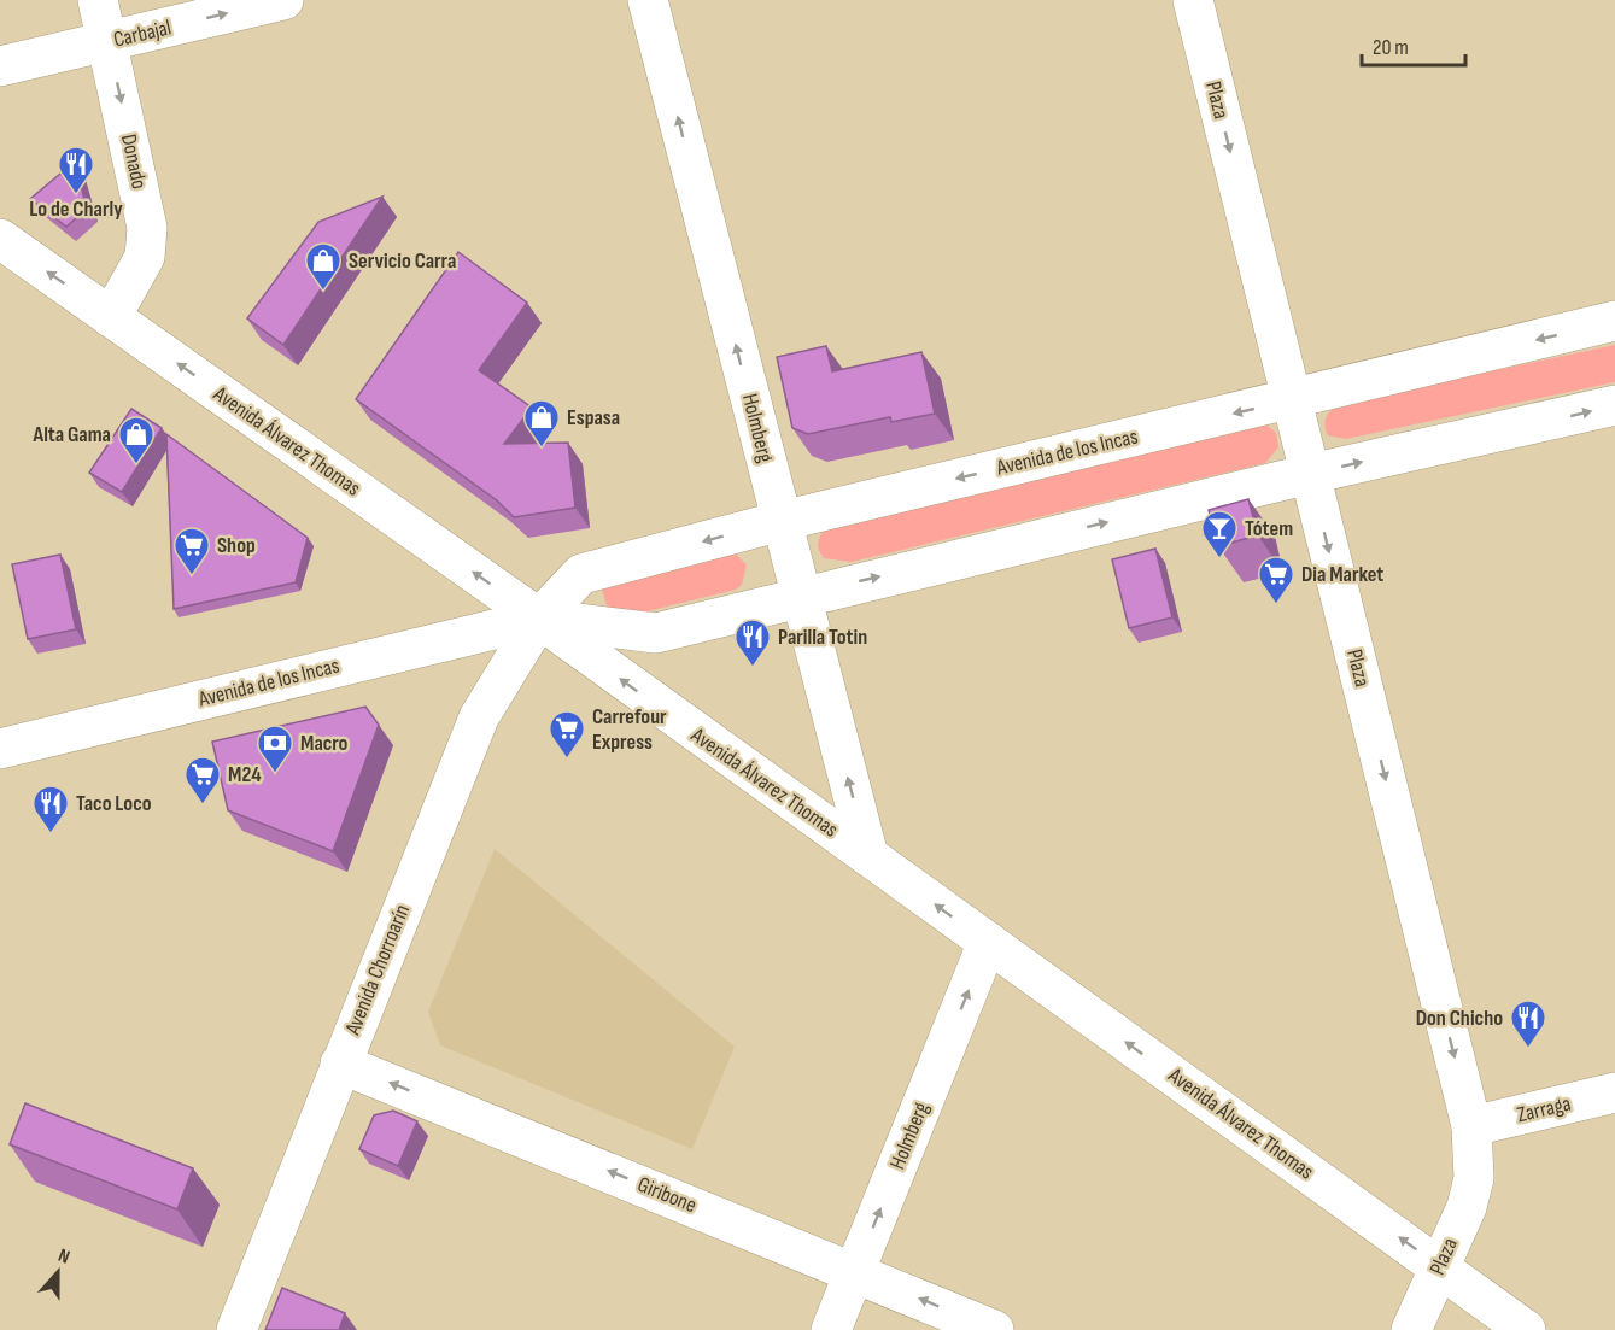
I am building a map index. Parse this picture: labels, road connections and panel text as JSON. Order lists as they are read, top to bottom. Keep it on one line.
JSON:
{"streets":{"main road":["Carbajal","Plaza","Donado","Holmberg","Avenida Álvarez Thomas","Avenida de los Incas","Avenida Chorroarín","Zarraga","Giribone"]},"crossings":[["Carbajal","Donado"],["Plaza","Avenida Álvarez Thomas"],["Plaza","Avenida de los Incas"],["Plaza","Zarraga"],["Donado","Avenida Álvarez Thomas"],["Holmberg","Avenida Álvarez Thomas"],["Holmberg","Avenida de los Incas"],["Holmberg","Giribone"],["Avenida Álvarez Thomas","Avenida de los Incas"],["Avenida Álvarez Thomas","Avenida Chorroarín"],["Avenida de los Incas","Avenida Chorroarín"],["Avenida Chorroarín","Giribone"]],"one_way":["Carbajal","Plaza","Donado","Holmberg","Avenida Álvarez Thomas","Giribone"],"places":{"restaurant":["Lo de Charly","Parilla Totin","Taco Loco","Don Chicho"],"shop":["Servicio Carra","Espasa","Alta Gama"],"bar":["Tótem"],"supermarket":["Shop","Dia Market","Carrefour Express","M24"],"bank":["Macro"]},"scale_bar":"20 m","north":"top"}
